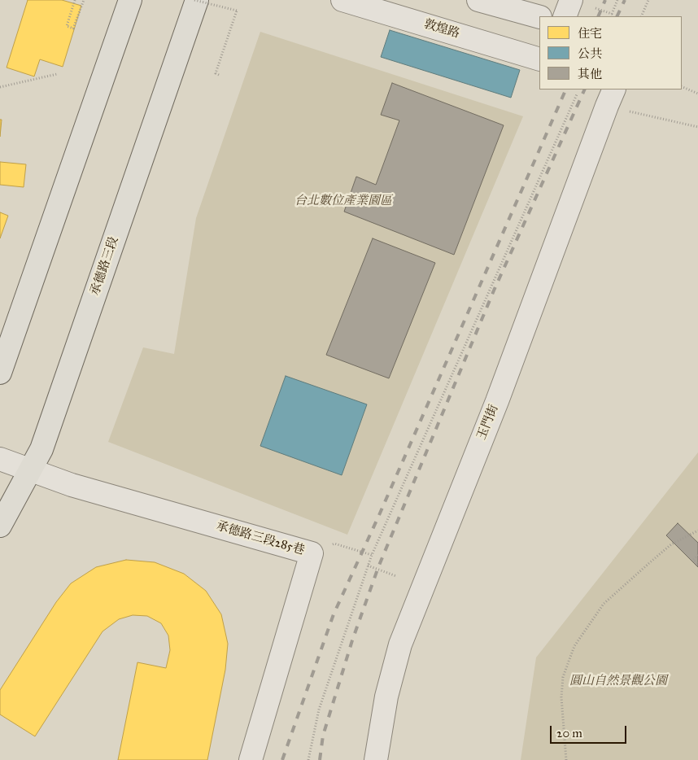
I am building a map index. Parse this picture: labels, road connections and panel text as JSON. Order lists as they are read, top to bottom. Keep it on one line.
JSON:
{"streets":{"main road":["承德路三段"],"street":["敦煌路","玉門街","承德路三段285巷"]},"crossings":[["承德路三段","承德路三段285巷"]],"parks":["台北數位產業園區","圓山自然景觀公園"],"legend":["住宅","公共","其他"],"scale_bar":"20 m"}
